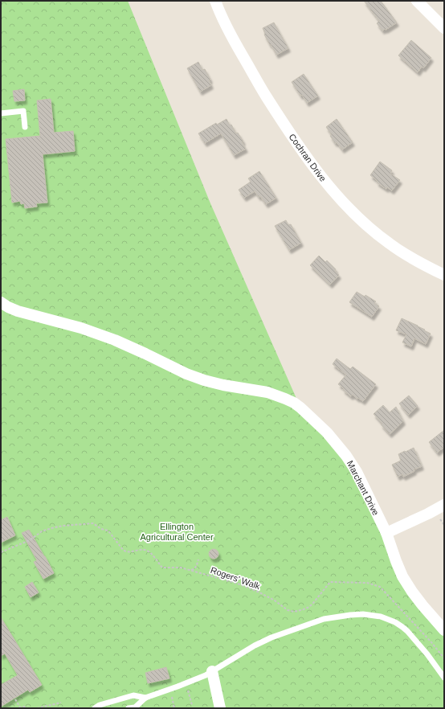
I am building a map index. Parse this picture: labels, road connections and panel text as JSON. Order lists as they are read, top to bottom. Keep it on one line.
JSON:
{"streets":{"street":["Cochran Drive","Marchant Drive"],"path":["Rogers’ Walk"]},"parks":["Ellington Agricultural Center"]}
